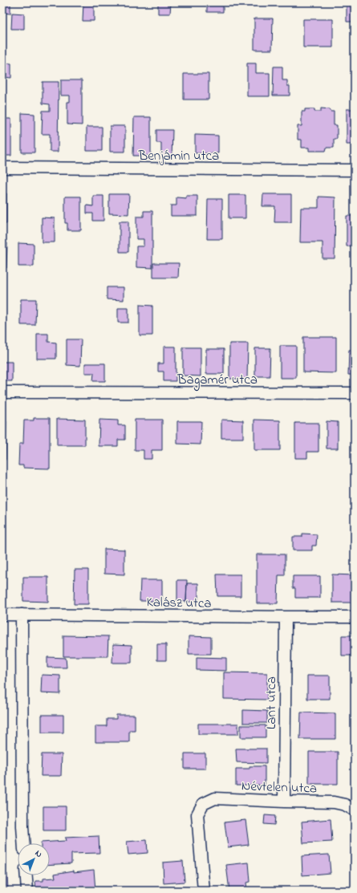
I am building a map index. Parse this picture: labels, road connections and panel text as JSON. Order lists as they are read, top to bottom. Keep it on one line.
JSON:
{"streets":{"street":["Benjámin utca","Bagamér utca","Kalász utca","Lant utca","Névtelen utca"]},"crossings":[["Kalász utca","Lant utca"],["Lant utca","Névtelen utca"]],"north":"top right"}
